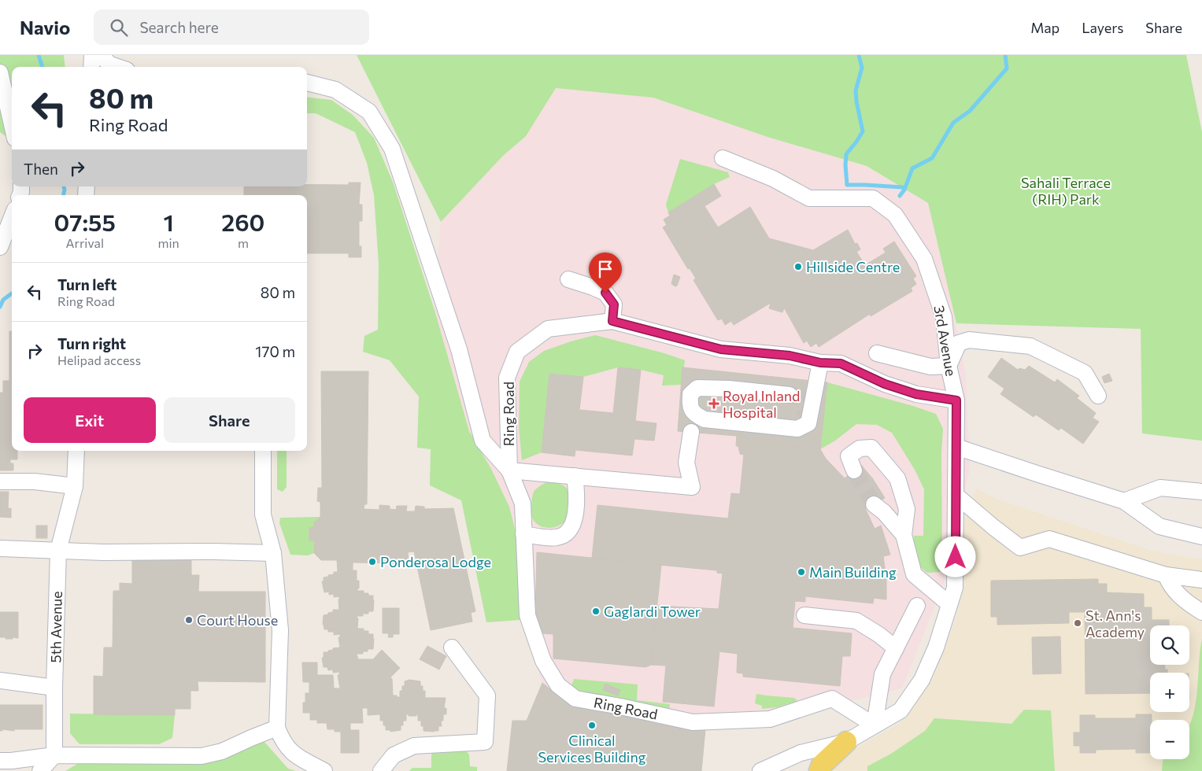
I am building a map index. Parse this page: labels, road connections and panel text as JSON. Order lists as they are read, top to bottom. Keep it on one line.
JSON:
{"streets":{"street":["3rd Avenue","Ring Road","5th Avenue"]},"crossings":[["3rd Avenue","Ring Road"]],"parks":["Sahali Terrace (RIH) Park"],"places":{"other":["Hillside Centre","Ponderosa Lodge","Main Building","Gaglardi Tower","Court House","St. Ann's Academy","Clinical Services Building"],"health":["Royal Inland Hospital"]},"page":{"header":"Navio","search":"Search here","nav":["Map","Layers","Share"],"turn":["80 m","Ring Road"],"then":"Then","eta":["07:55","Arrival","1","min","260","m"],"list":[{"name":"Turn left","note":"Ring Road","value":"80 m"},{"name":"Turn right","note":"Helipad access","value":"170 m"}],"buttons":["Exit","Share"],"map_buttons":["+","−"]}}
